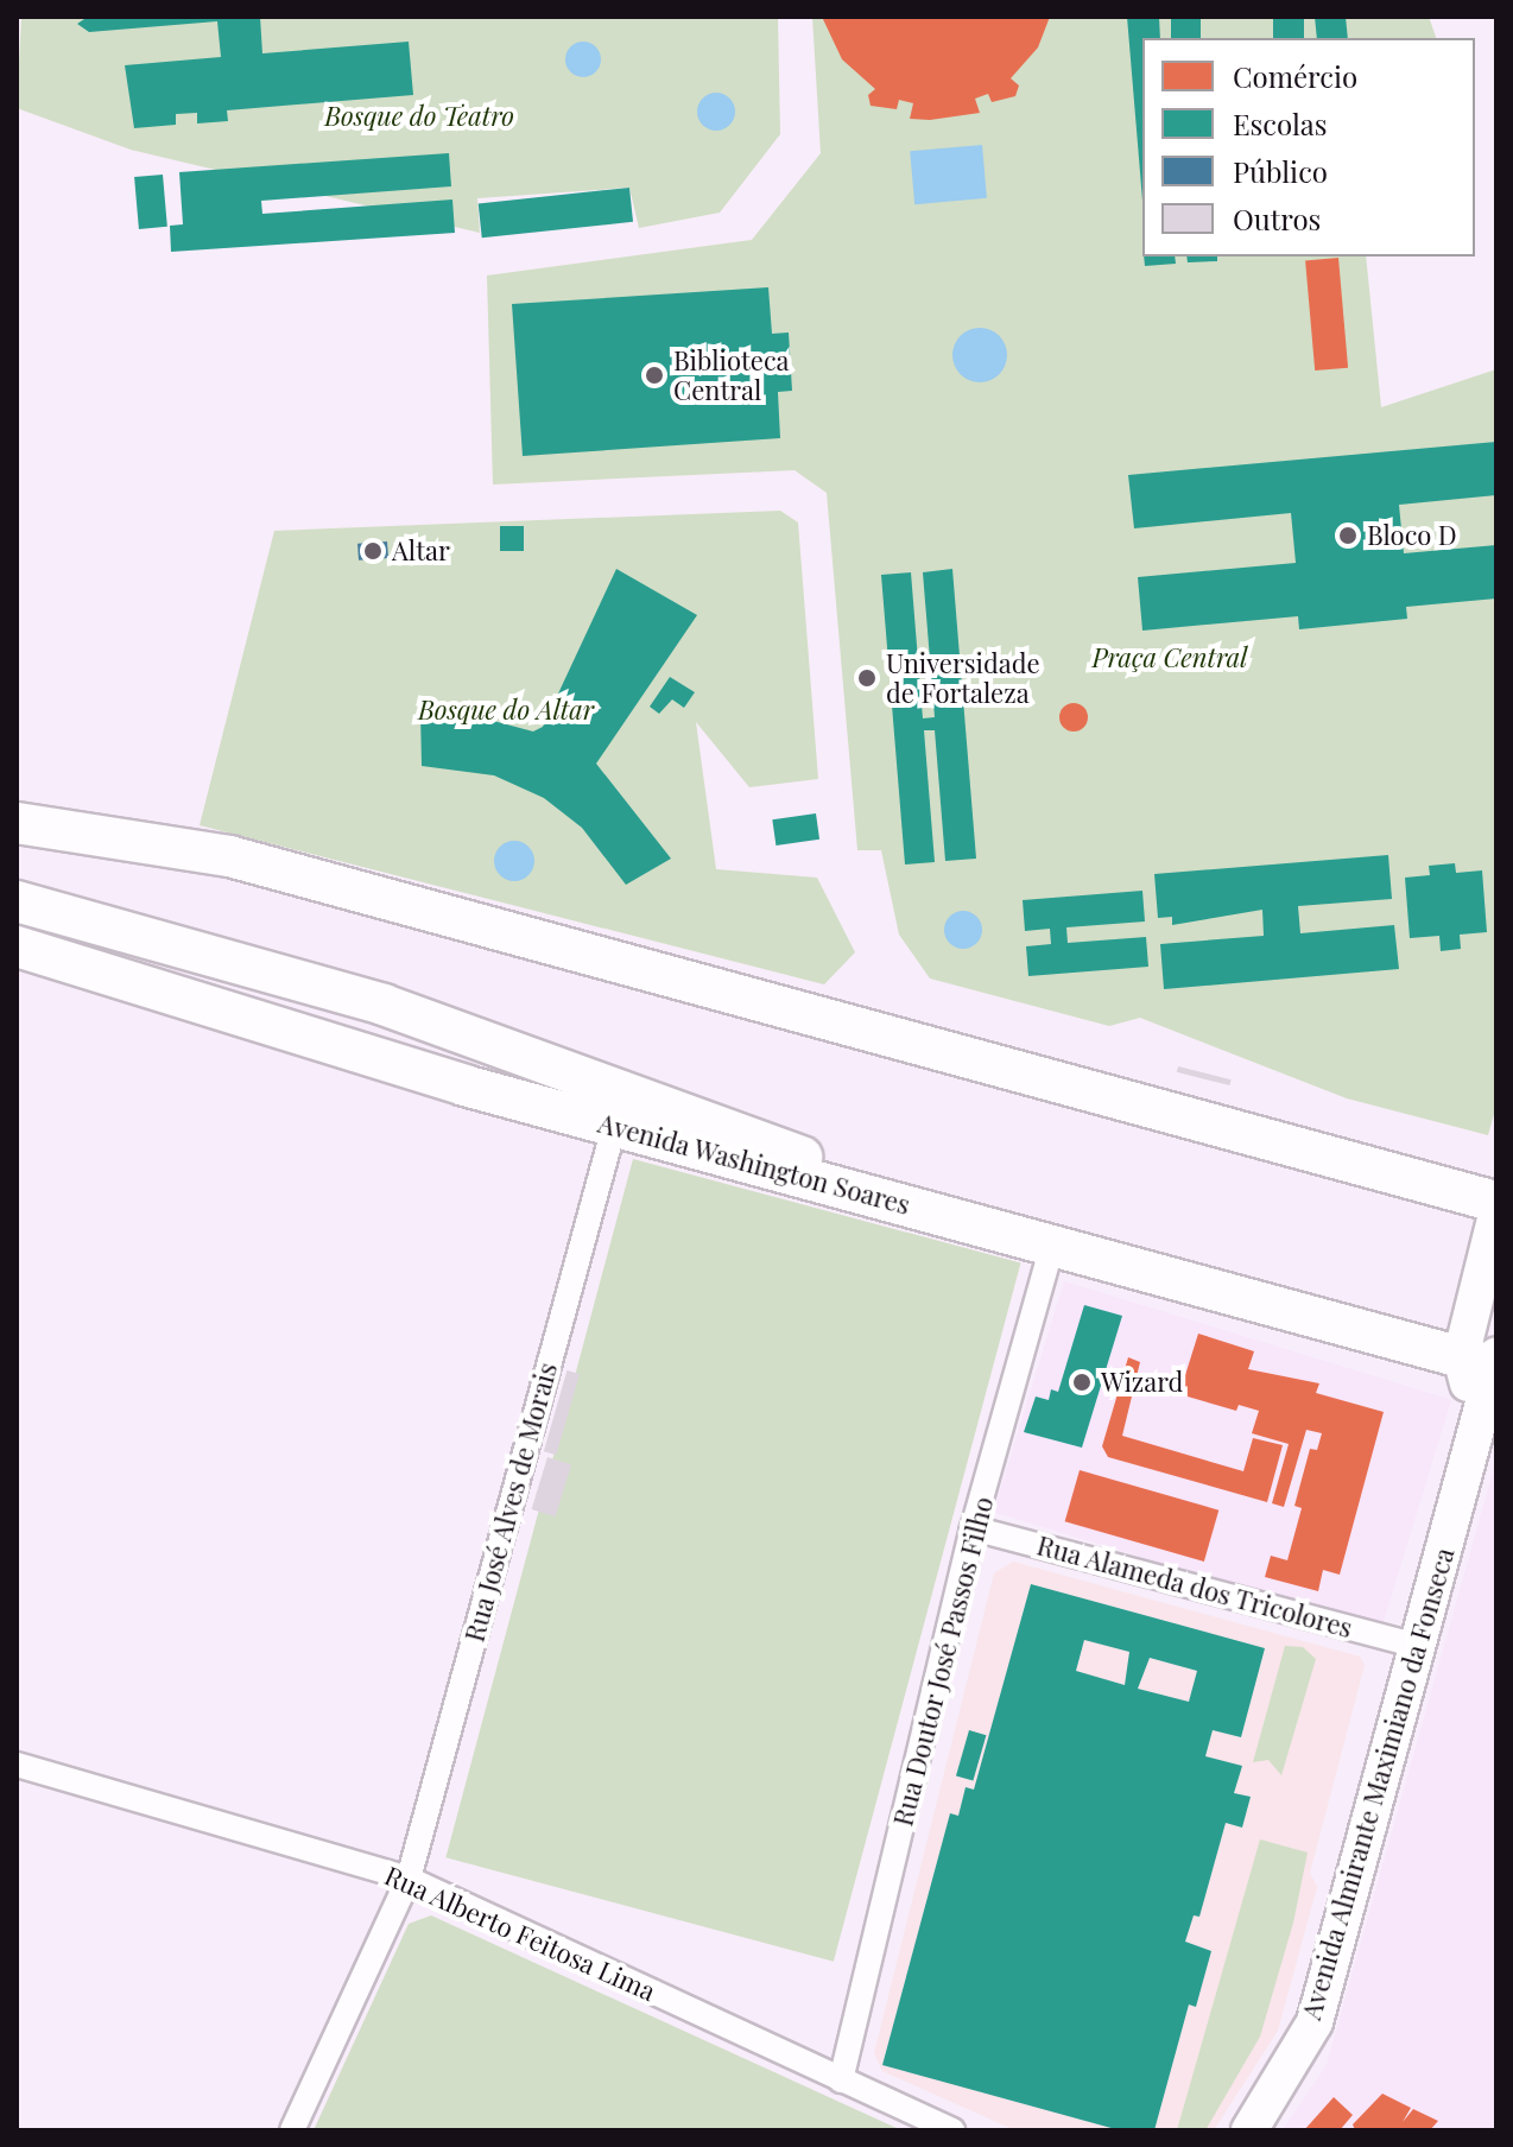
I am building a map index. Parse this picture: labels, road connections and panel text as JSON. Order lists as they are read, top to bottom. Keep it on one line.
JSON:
{"streets":{"highway":["Avenida Washington Soares"],"main road":["Avenida Almirante Maximiano da Fonseca"],"street":["Rua José Alves de Morais","Rua Alameda dos Tricolores","Rua Doutor José Passos Filho","Rua Alberto Feitosa Lima"]},"crossings":[["Avenida Washington Soares","Rua José Alves de Morais"],["Avenida Washington Soares","Rua Doutor José Passos Filho"],["Avenida Washington Soares","Avenida Almirante Maximiano da Fonseca"],["Rua José Alves de Morais","Rua Alberto Feitosa Lima"],["Rua Alameda dos Tricolores","Rua Doutor José Passos Filho"],["Rua Alameda dos Tricolores","Avenida Almirante Maximiano da Fonseca"],["Rua Doutor José Passos Filho","Rua Alberto Feitosa Lima"]],"parks":["Bosque do Teatro","Praça Central","Bosque do Altar"],"places":["Biblioteca Central","Bloco D","Altar","Universidade de Fortaleza","Wizard"],"legend":["Comércio","Escolas","Público","Outros"]}
